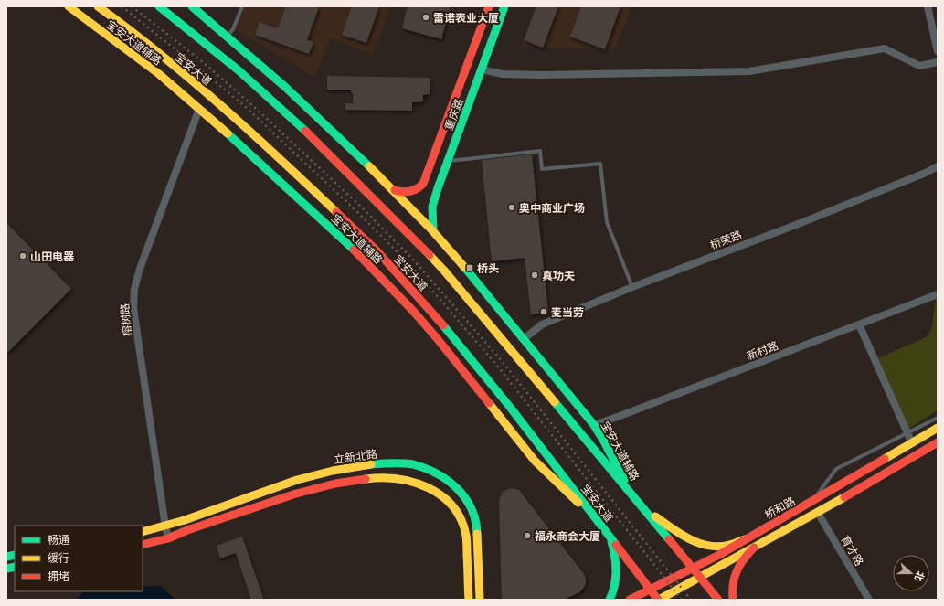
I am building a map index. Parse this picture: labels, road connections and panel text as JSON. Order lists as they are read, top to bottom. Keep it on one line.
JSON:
{"streets":{"main road":["宝安大道辅路","宝安大道","重庆路","立新北路","桥和路"],"street":["桥荣路","榕树路","新村路","育才路"]},"crossings":[["宝安大道辅路","宝安大道"],["宝安大道辅路","重庆路"],["宝安大道辅路","桥荣路"],["宝安大道辅路","榕树路"],["宝安大道辅路","新村路"],["宝安大道","桥和路"],["榕树路","立新北路"]],"places":{"other":["雷诺表业大厦","奥中商业广场","山田电器","真功夫","麦当劳","福永商会大厦"],"transit":["桥头"]},"legend":["畅通","缓行","拥堵"],"north":"right"}
